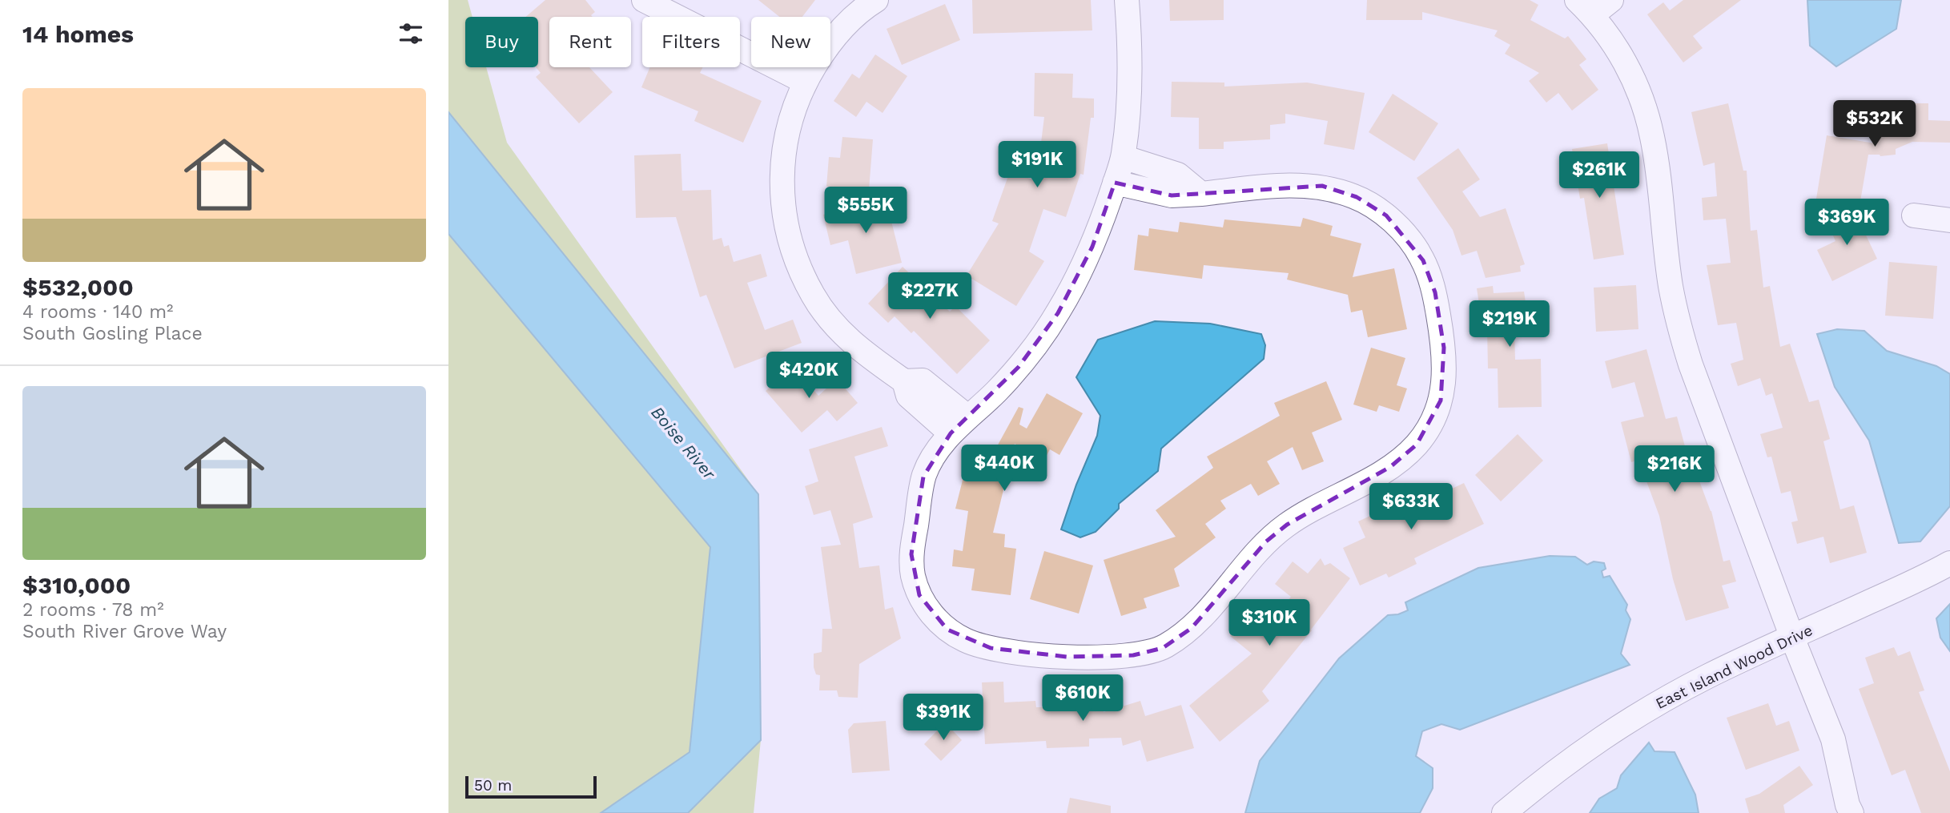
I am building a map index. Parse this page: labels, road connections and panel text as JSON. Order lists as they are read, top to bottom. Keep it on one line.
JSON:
{"streets":{"street":["East Island Wood Drive"]},"water":["Boise River"],"scale_bar":"50 m","page":{"heading":"14 homes","chip":["Buy","Rent","Filters","New"],"list":[{"name":"$532,000","note":"4 rooms · 140 m² · South Gosling Place"},{"name":"$310,000","note":"2 rooms · 78 m² · South River Grove Way"}],"price":["$532K","$191K","$261K","$555K","$369K","$227K","$219K","$420K","$440K","$216K","$633K","$310K","$610K","$391K"],"scale":"50 m"}}
